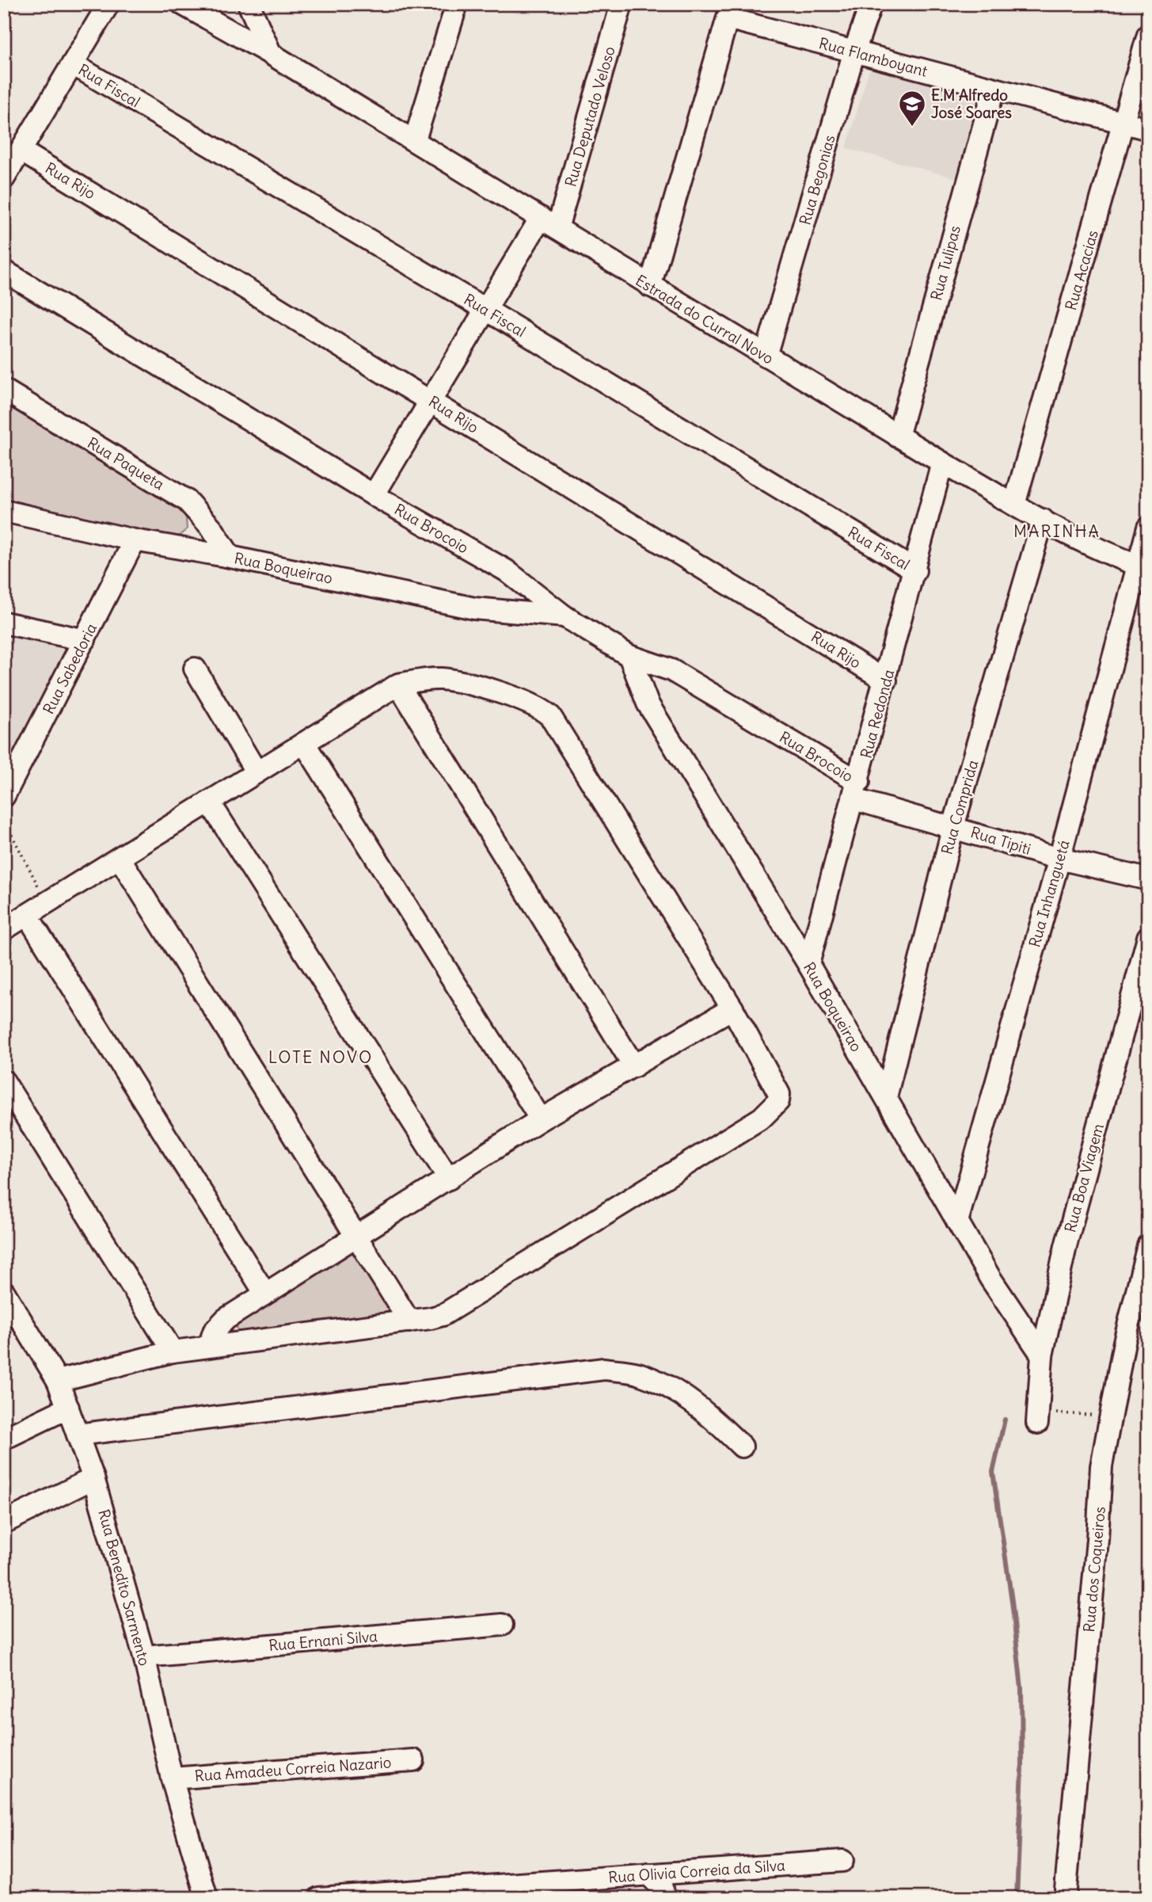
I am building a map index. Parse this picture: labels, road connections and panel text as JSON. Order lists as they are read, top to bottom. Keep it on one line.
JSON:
{"streets":{"street":["Rua Flamboyant","Rua Fiscal","Rua Deputado Veloso","Rua Begonias","Rua Rijo","Rua Tulipas","Rua Acacias","Estrada do Curral Novo","Rua Paqueta","Rua Brocoio","Rua Boqueirao","Rua Sabedoria","Rua Redonda","Rua Comprida","Rua Tipiti","Rua Inhanguetá","Rua Boa Viagem","Rua dos Coqueiros","Rua Benedito Sarmento","Rua Ernani Silva","Rua Amadeu Correia Nazario","Rua Olivia Correia da Silva"]},"crossings":[["Rua Flamboyant","Rua Begonias"],["Rua Flamboyant","Rua Tulipas"],["Rua Flamboyant","Rua Acacias"],["Rua Fiscal","Rua Deputado Veloso"],["Rua Fiscal","Rua Redonda"],["Rua Deputado Veloso","Rua Rijo"],["Rua Deputado Veloso","Estrada do Curral Novo"],["Rua Deputado Veloso","Rua Brocoio"],["Rua Begonias","Estrada do Curral Novo"],["Rua Rijo","Rua Redonda"],["Rua Tulipas","Estrada do Curral Novo"],["Rua Acacias","Estrada do Curral Novo"],["Estrada do Curral Novo","Rua Redonda"],["Estrada do Curral Novo","Rua Comprida"],["Estrada do Curral Novo","Rua Inhanguetá"],["Rua Paqueta","Rua Boqueirao"],["Rua Brocoio","Rua Boqueirao"],["Rua Brocoio","Rua Redonda"],["Rua Brocoio","Rua Tipiti"],["Rua Boqueirao","Rua Sabedoria"],["Rua Boqueirao","Rua Redonda"],["Rua Boqueirao","Rua Comprida"],["Rua Boqueirao","Rua Inhanguetá"],["Rua Boqueirao","Rua Boa Viagem"],["Rua Redonda","Rua Tipiti"],["Rua Comprida","Rua Tipiti"],["Rua Tipiti","Rua Inhanguetá"],["Rua Benedito Sarmento","Rua Ernani Silva"],["Rua Benedito Sarmento","Rua Amadeu Correia Nazario"]],"districts":["MARINHA","LOTE NOVO"],"places":{"school or university":["E.M Alfredo José Soares"]}}
